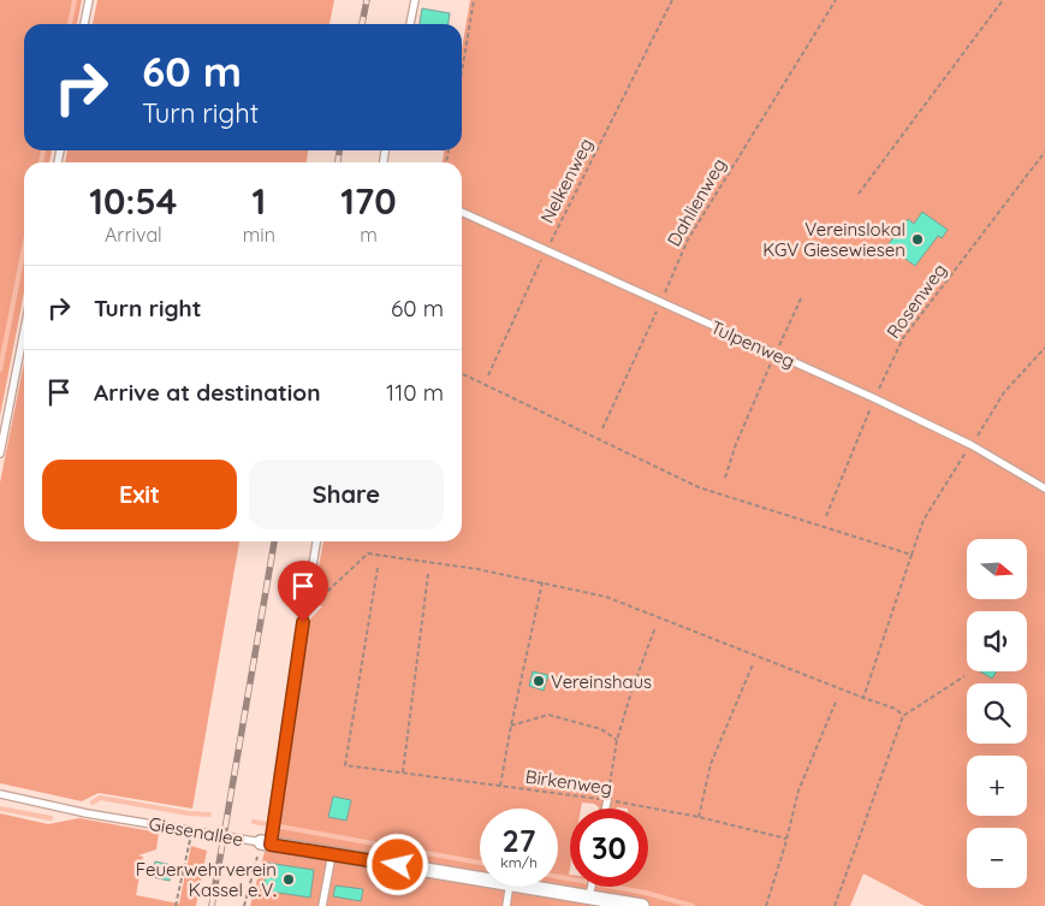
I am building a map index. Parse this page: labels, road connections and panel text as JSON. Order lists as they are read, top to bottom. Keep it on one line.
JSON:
{"streets":{"street":["Giesenallee"],"lane":["Tulpenweg"],"path":["Nelkenweg","Dahlienweg","Rosenweg","Birkenweg"]},"crossings":[["Nelkenweg","Tulpenweg"],["Dahlienweg","Tulpenweg"],["Rosenweg","Tulpenweg"]],"places":["Vereinslokal KGV Giesewiesen","Vereinshaus","Feuerwehrverein Kassel e.V."],"north":"right","page":{"turn":["60 m","Turn right"],"eta":["10:54","Arrival","1","min","170","m"],"list":[{"name":"Turn right","value":"60 m"},{"name":"Arrive at destination","value":"110 m"}],"buttons":["Exit","Share"],"map_buttons":["+","−"],"speed":"27 km/h","limit":"30"}}
